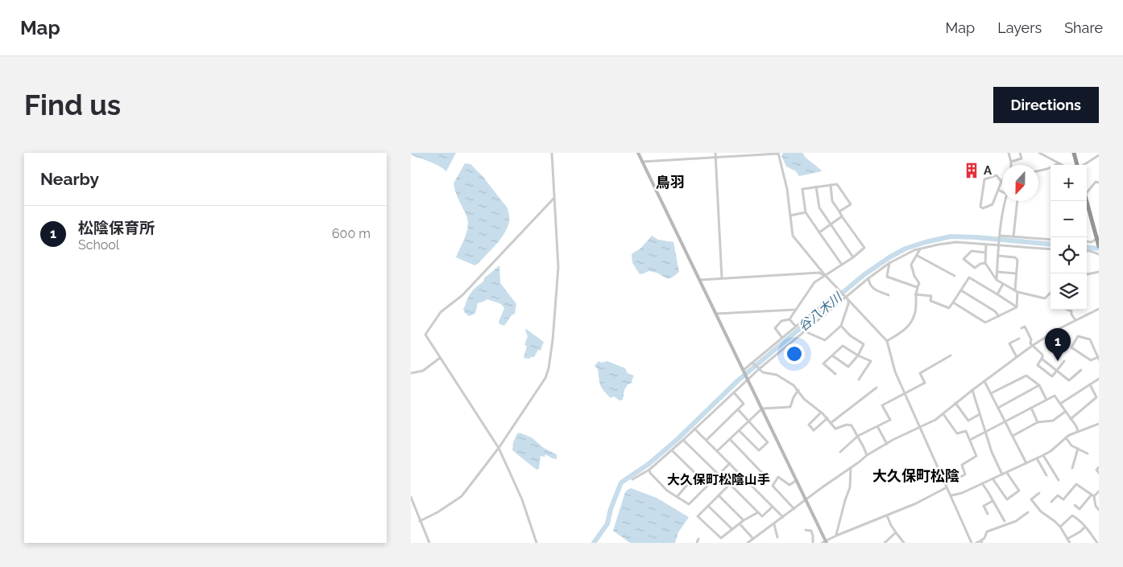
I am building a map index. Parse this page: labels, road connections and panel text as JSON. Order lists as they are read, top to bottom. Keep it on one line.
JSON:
{"districts":["鳥羽","大久保町松陰","大久保町松陰山手"],"water":["谷八木川"],"places":{"building":["A"]},"north":"bottom","page":{"header":"Map","nav":["Map","Layers","Share"],"buttons":"Directions","title":"Find us","heading":"Nearby","map_buttons":["+","−"],"list":[{"mark":"1","name":"松陰保育所","note":"School","value":"600 m"}],"pins":"1"}}
